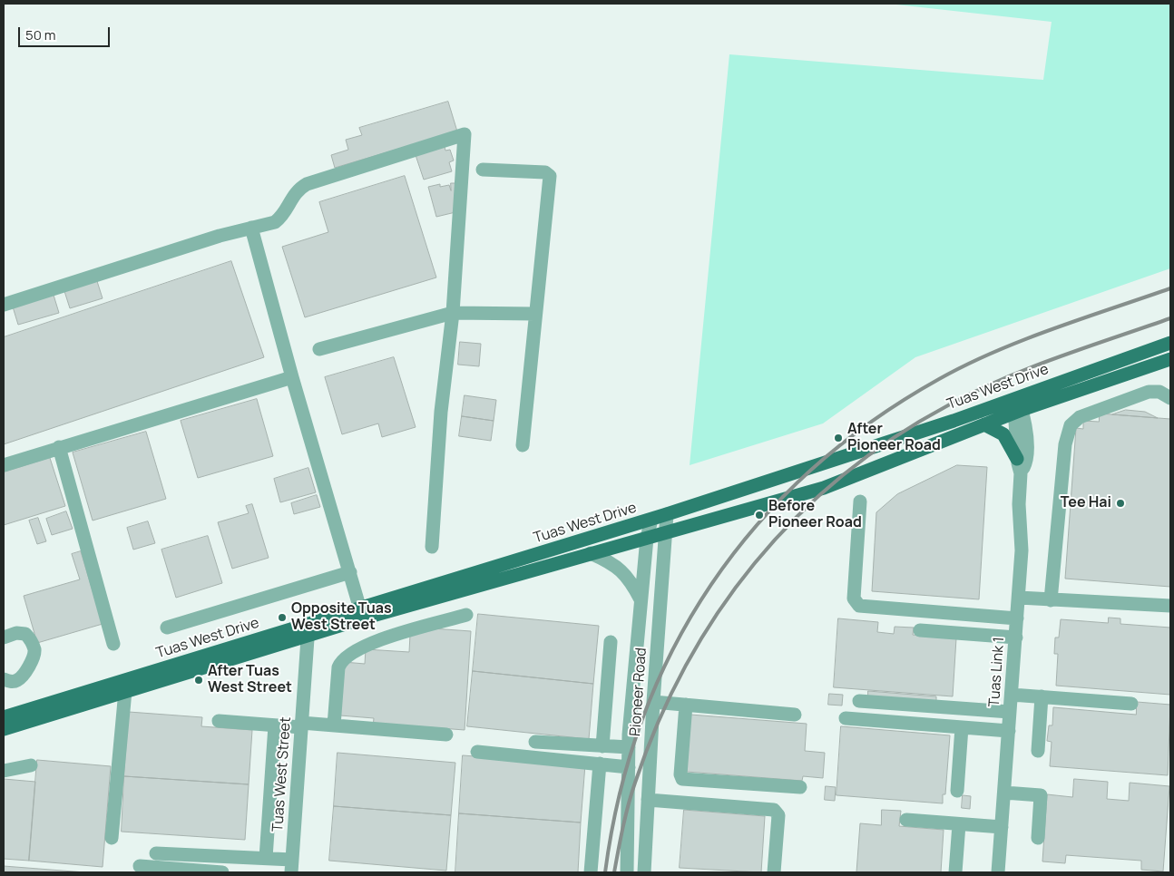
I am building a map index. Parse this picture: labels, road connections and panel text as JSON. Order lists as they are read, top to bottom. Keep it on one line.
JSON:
{"streets":{"main road":["Tuas West Drive"],"street":["Tuas Link 1","Pioneer Road","Tuas West Street"]},"crossings":[["Tuas West Drive","Tuas Link 1"],["Tuas West Drive","Pioneer Road"],["Tuas West Drive","Tuas West Street"]],"places":["After Pioneer Road","Tee Hai","Before Pioneer Road","Opposite Tuas West Street","After Tuas West Street"],"scale_bar":"50 m"}
